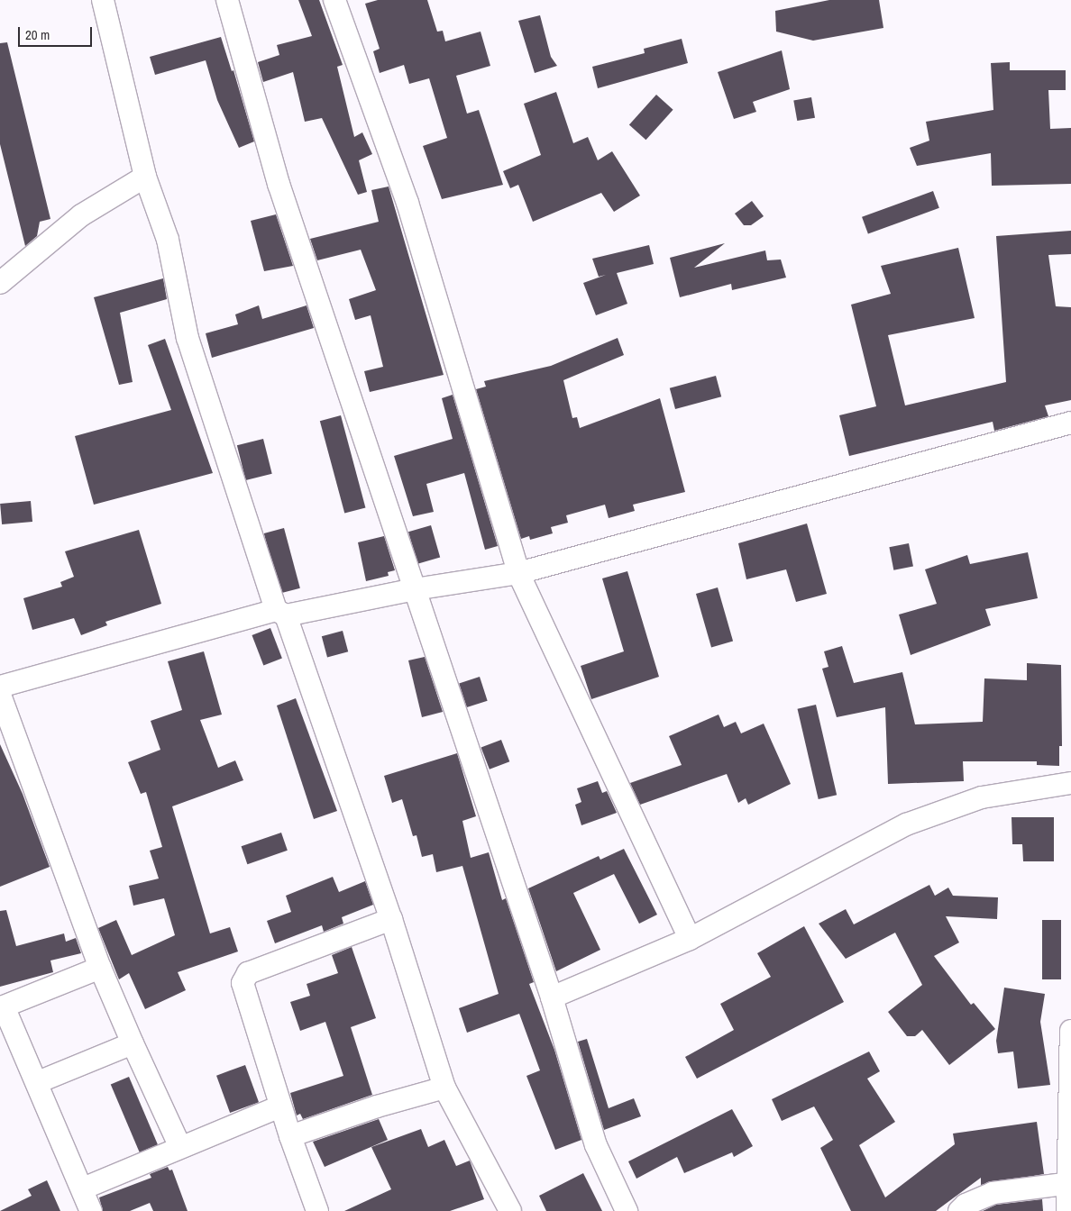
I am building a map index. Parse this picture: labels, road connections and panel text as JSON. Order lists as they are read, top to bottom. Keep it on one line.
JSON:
{"scale_bar":"20 m"}
